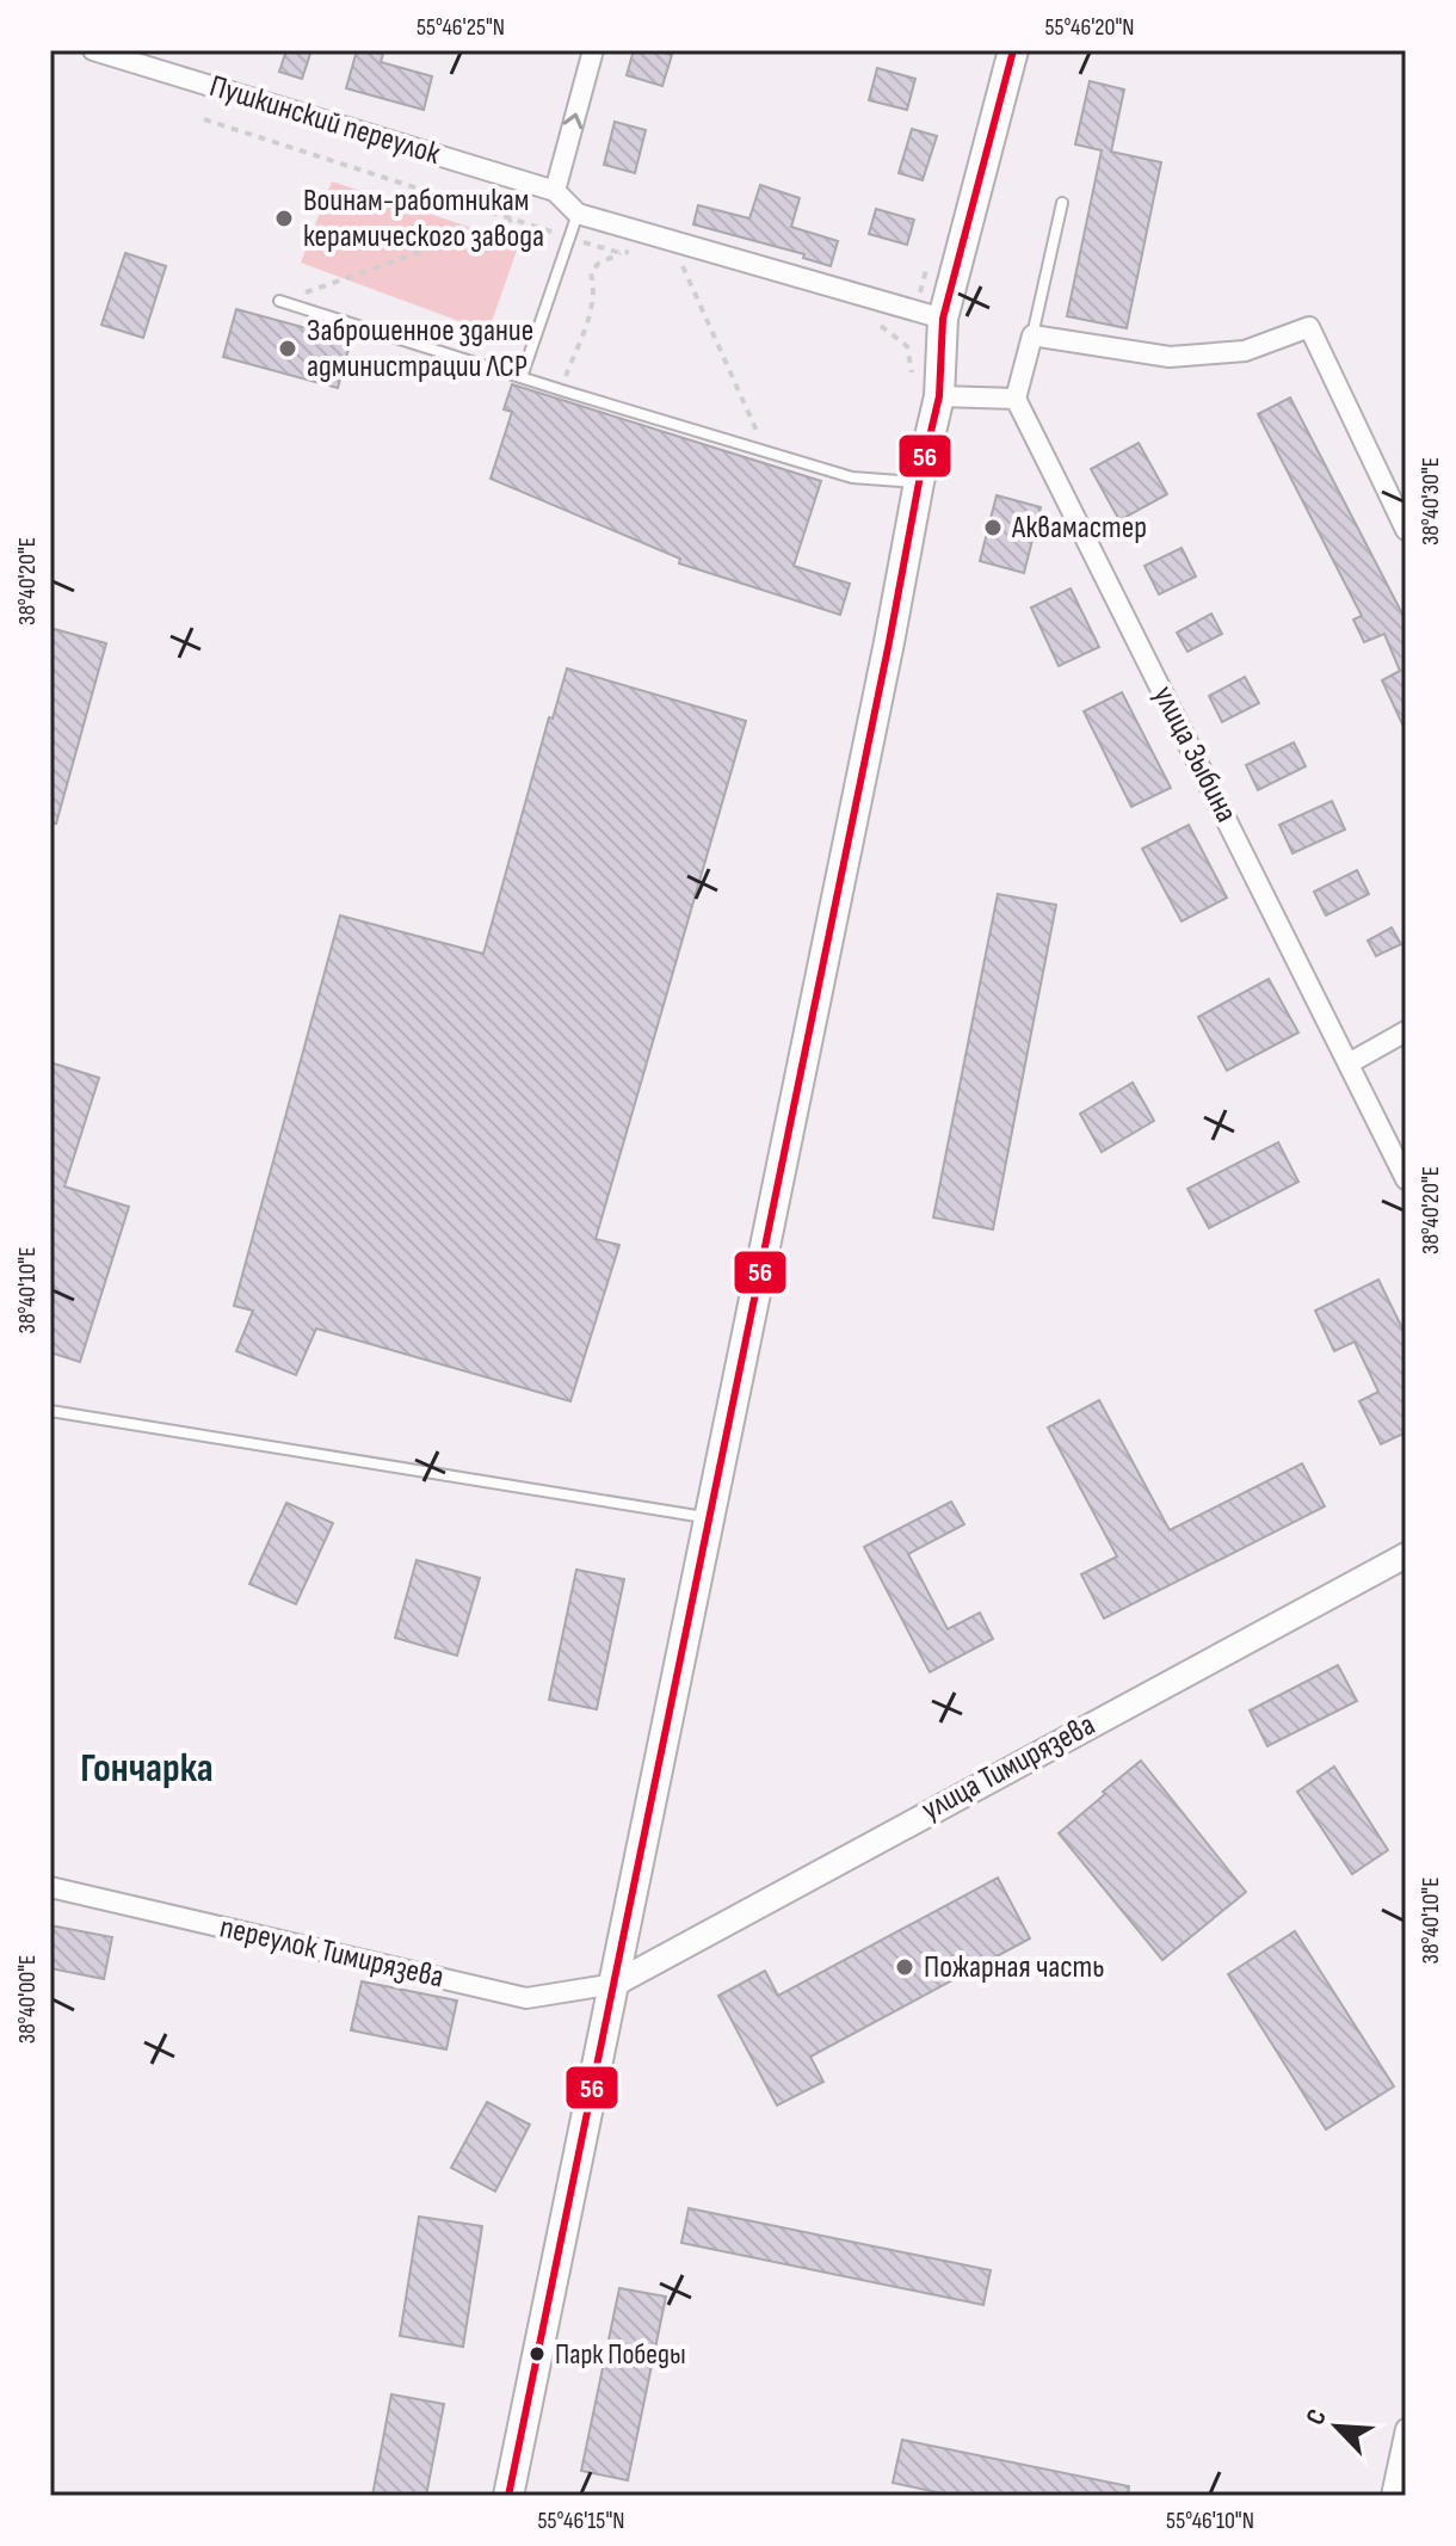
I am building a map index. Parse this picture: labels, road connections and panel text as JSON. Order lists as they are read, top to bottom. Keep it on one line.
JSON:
{"streets":{"street":["Пушкинский переулок","улица Зыбина","улица Тимирязева","переулок Тимирязева"]},"crossings":[["улица Тимирязева","переулок Тимирязева"]],"districts":["Гончарка"],"places":["Воинам-работникам керамического завода","Заброшенное здание администрации ЛСР","Аквамастер","Пожарная часть","Парк Победы"],"lines":["transit line 56"],"north":"top left","coordinates":["55°46'25\"N","55°46'20\"N","38°40'30\"E","38°40'20\"E","38°40'10\"E","38°40'00\"E","55°46'15\"N","55°46'10\"N"]}
